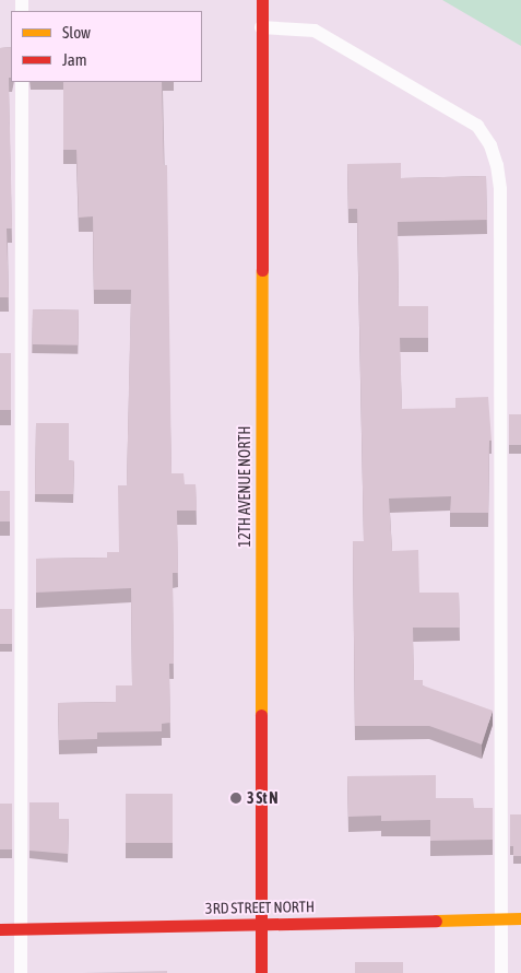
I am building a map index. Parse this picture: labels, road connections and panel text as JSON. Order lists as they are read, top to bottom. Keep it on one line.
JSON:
{"streets":{"street":["12TH AVENUE NORTH","3RD STREET NORTH"]},"crossings":[["12TH AVENUE NORTH","3RD STREET NORTH"]],"places":["3 St N"],"legend":["Slow","Jam"]}
